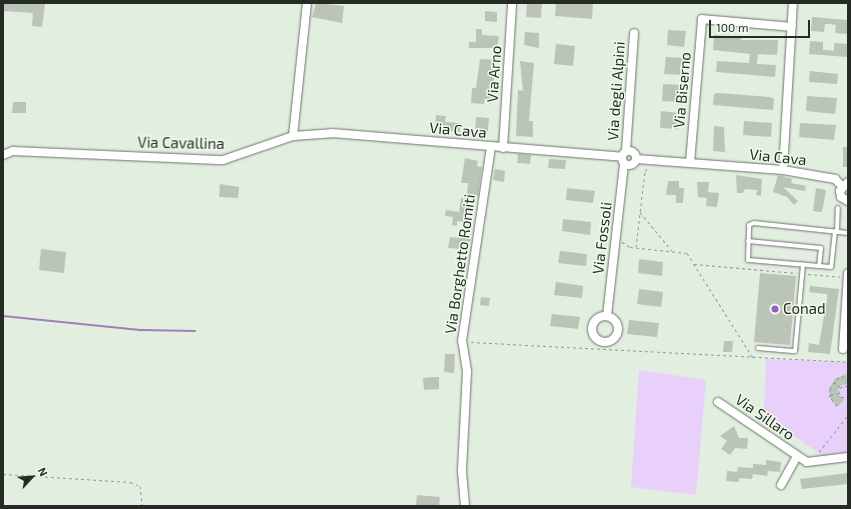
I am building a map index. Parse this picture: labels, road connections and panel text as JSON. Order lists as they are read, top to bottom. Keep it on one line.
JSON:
{"streets":{"street":["Via Arno","Via Biserno","Via degli Alpini","Via Cava","Via Cavallina","Via Fossoli","Via Borghetto Romiti","Via Sillaro"]},"crossings":[["Via Arno","Via Cava"],["Via Biserno","Via Cava"],["Via degli Alpini","Via Cava"],["Via degli Alpini","Via Fossoli"],["Via Cava","Via Cavallina"],["Via Cava","Via Fossoli"],["Via Cava","Via Borghetto Romiti"]],"places":["Conad"],"scale_bar":"100 m","north":"top right"}
